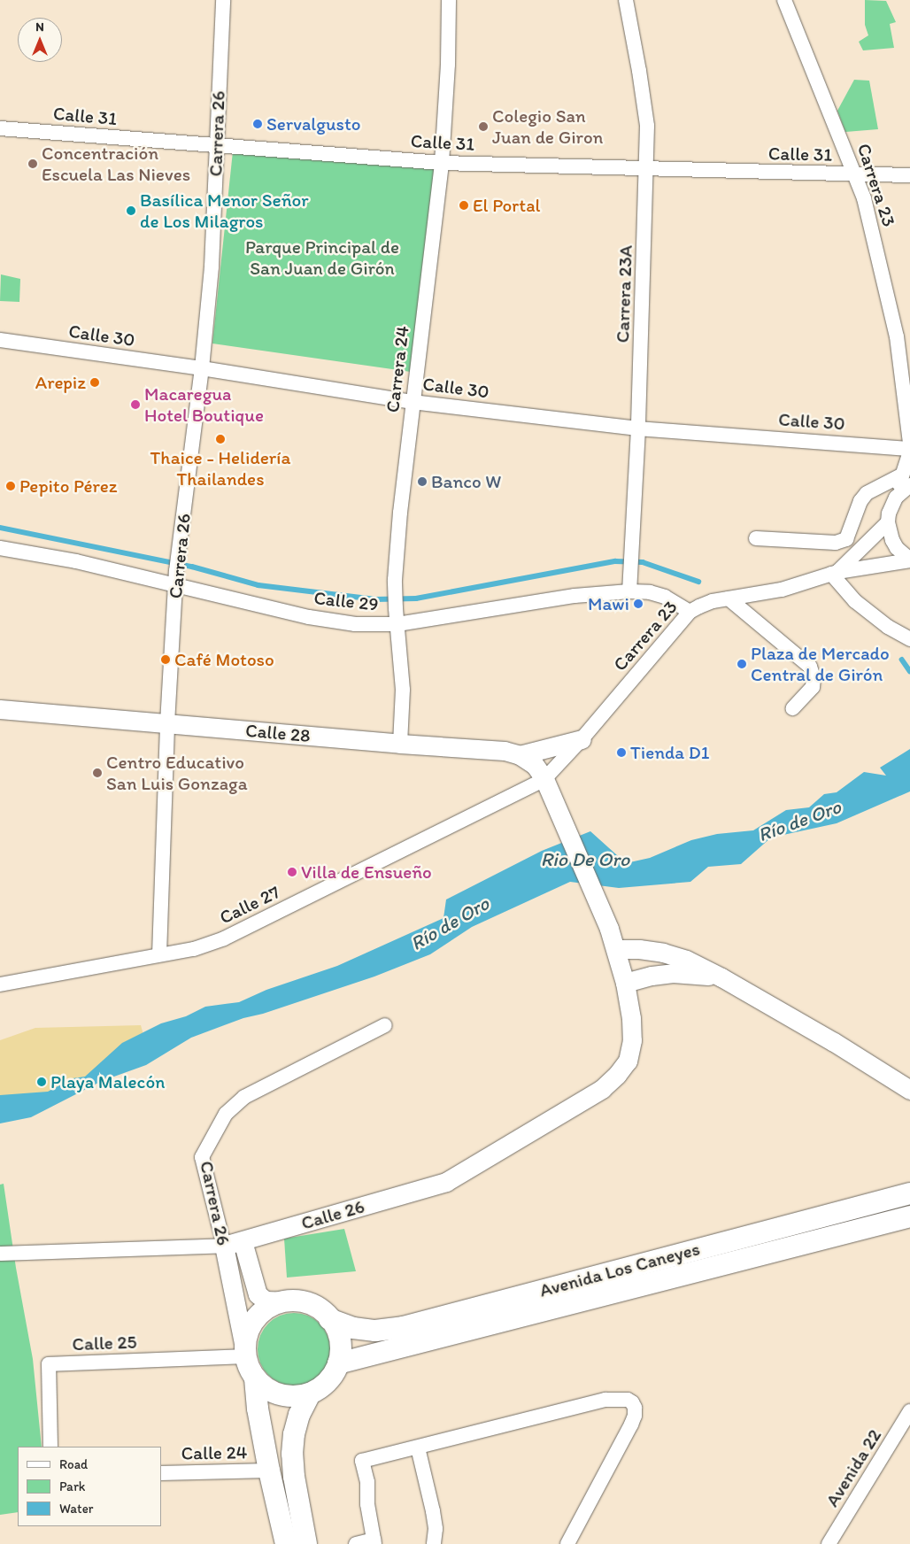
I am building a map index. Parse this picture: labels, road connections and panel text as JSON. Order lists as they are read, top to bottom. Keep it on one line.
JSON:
{"streets":{"main road":["Avenida Los Caneyes"],"street":["Calle 31","Carrera 26","Carrera 23","Carrera 23A","Calle 30","Carrera 24","Calle 29","Calle 28","Calle 27","Calle 26","Calle 25","Calle 24","Avenida 22"]},"crossings":[["Calle 31","Carrera 26"],["Calle 31","Carrera 23"],["Calle 31","Carrera 23A"],["Calle 31","Carrera 24"],["Carrera 26","Calle 30"],["Carrera 26","Calle 29"],["Carrera 26","Calle 28"],["Carrera 26","Calle 27"],["Carrera 26","Calle 26"],["Carrera 26","Avenida Los Caneyes"],["Carrera 26","Calle 25"],["Carrera 23","Calle 29"],["Carrera 23","Calle 28"],["Carrera 23","Calle 27"],["Carrera 23A","Calle 30"],["Carrera 23A","Calle 29"],["Calle 30","Carrera 24"],["Carrera 24","Calle 29"],["Carrera 24","Calle 28"],["Calle 28","Calle 27"],["Calle 28","Calle 26"],["Avenida Los Caneyes","Calle 25"]],"water":["Río de Oro","Rio De Oro"],"parks":["Parque Principal de San Juan de Girón"],"places":["Servalgusto","Colegio San Juan de Giron","Concentración Escuela Las Nieves","El Portal","Basílica Menor Señor de Los Milagros","Arepiz","Macaregua Hotel Boutique","Thaice - Helidería Thailandes","Banco W","Pepito Pérez","Mawi","Café Motoso","Plaza de Mercado Central de Girón","Tienda D1","Centro Educativo San Luis Gonzaga","Villa de Ensueño","Playa Malecón"],"legend":["Road","Park","Water"],"north":"top"}
